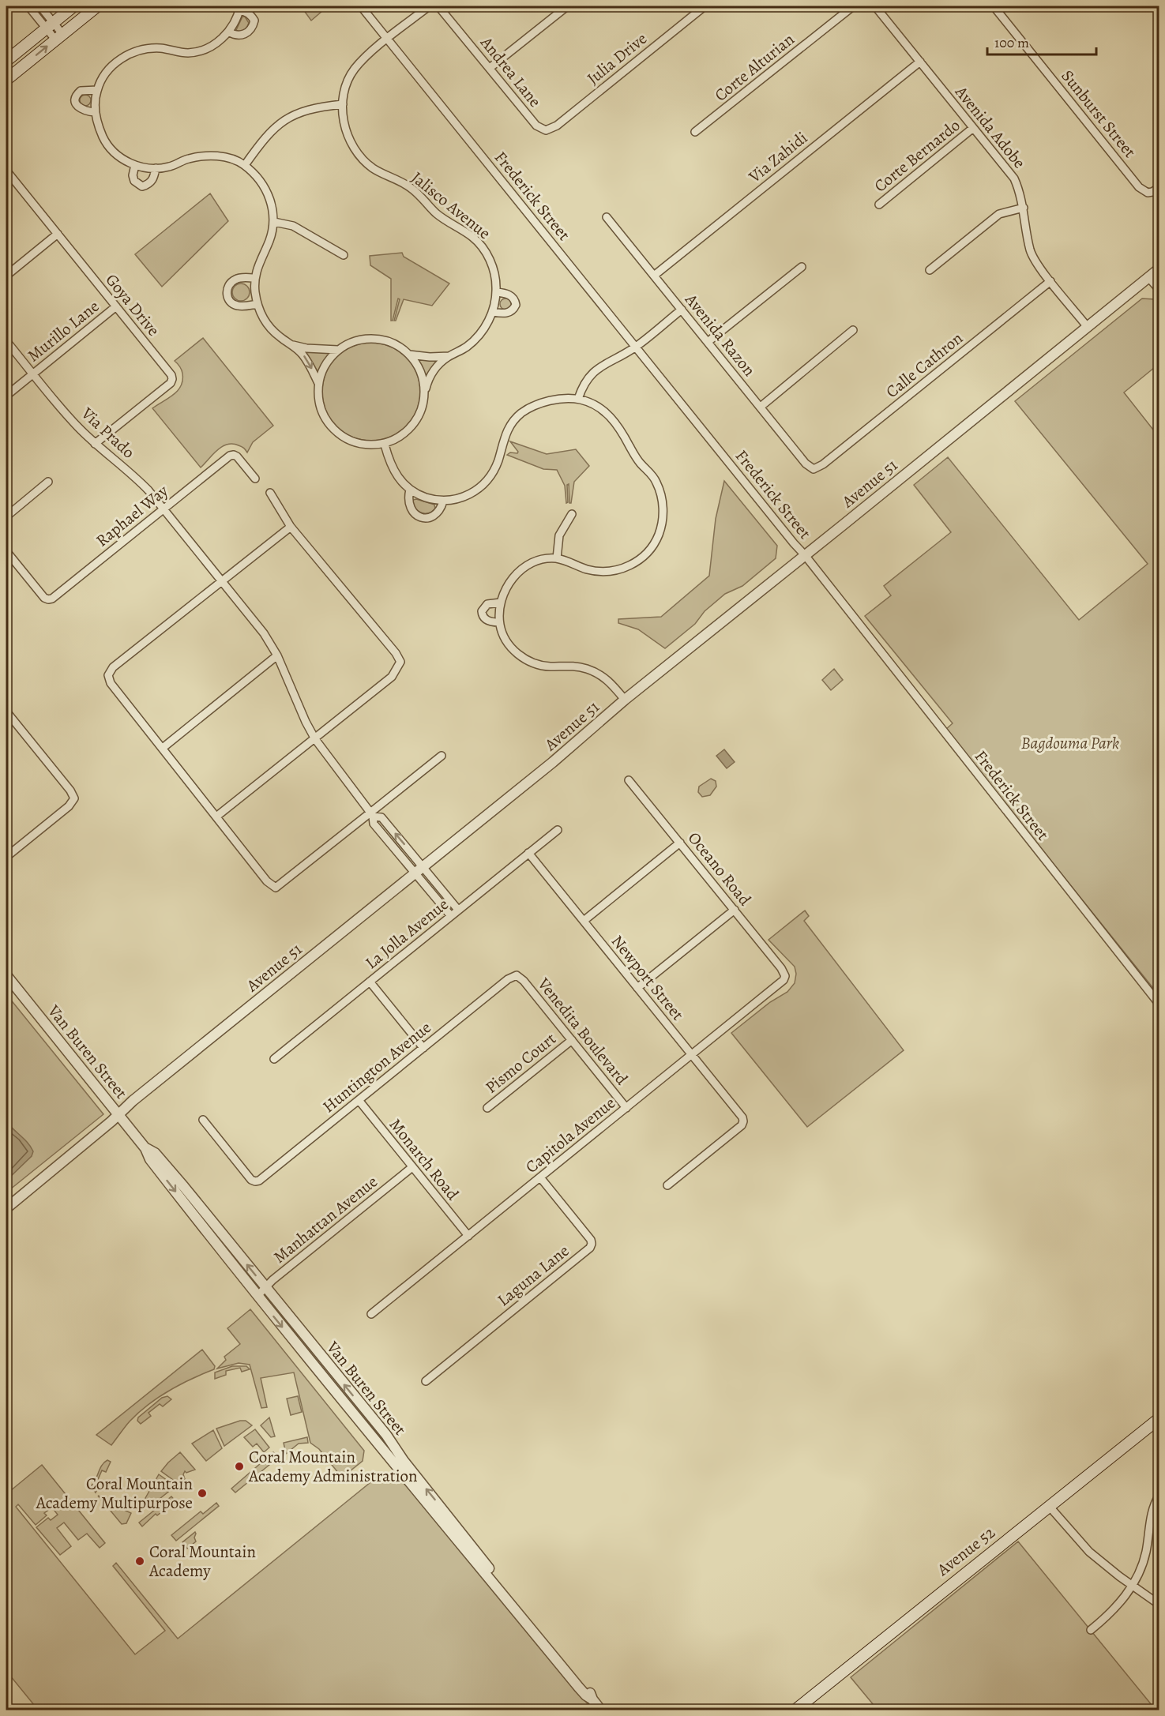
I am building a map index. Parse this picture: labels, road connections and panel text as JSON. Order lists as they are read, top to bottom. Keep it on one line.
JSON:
{"streets":{"main road":["Avenue 52"],"street":["Julia Drive","Corte Alturian","Andrea Lane","Sunburst Street","Avenida Adobe","Corte Bernardo","Via Zahidi","Frederick Street","Jalisco Avenue","Goya Drive","Murillo Lane","Avenida Razon","Calle Cathron","Via Prado","Avenue 51","Raphael Way","Oceano Road","La Jolla Avenue","Newport Street","Venedita Boulevard","Van Buren Street","Pismo Court","Huntington Avenue","Capitola Avenue","Monarch Road","Manhattan Avenue","Laguna Lane"]},"crossings":[["Julia Drive","Andrea Lane"],["Avenida Adobe","Corte Bernardo"],["Avenida Adobe","Via Zahidi"],["Avenida Adobe","Calle Cathron"],["Avenida Adobe","Avenue 51"],["Via Zahidi","Avenida Razon"],["Frederick Street","Jalisco Avenue"],["Frederick Street","Avenue 51"],["Goya Drive","Murillo Lane"],["Goya Drive","Via Prado"],["Murillo Lane","Via Prado"],["Avenida Razon","Calle Cathron"],["Via Prado","Avenue 51"],["Via Prado","Raphael Way"],["Avenue 51","Van Buren Street"],["Oceano Road","Capitola Avenue"],["La Jolla Avenue","Newport Street"],["Newport Street","Capitola Avenue"],["Venedita Boulevard","Pismo Court"],["Venedita Boulevard","Huntington Avenue"],["Venedita Boulevard","Capitola Avenue"],["Van Buren Street","Manhattan Avenue"],["Huntington Avenue","Monarch Road"],["Capitola Avenue","Monarch Road"],["Capitola Avenue","Laguna Lane"],["Monarch Road","Manhattan Avenue"]],"parks":["Bagdouma Park"],"places":["Coral Mountain Academy Administration","Coral Mountain Academy Multipurpose","Coral Mountain Academy"],"scale_bar":"100 m"}
